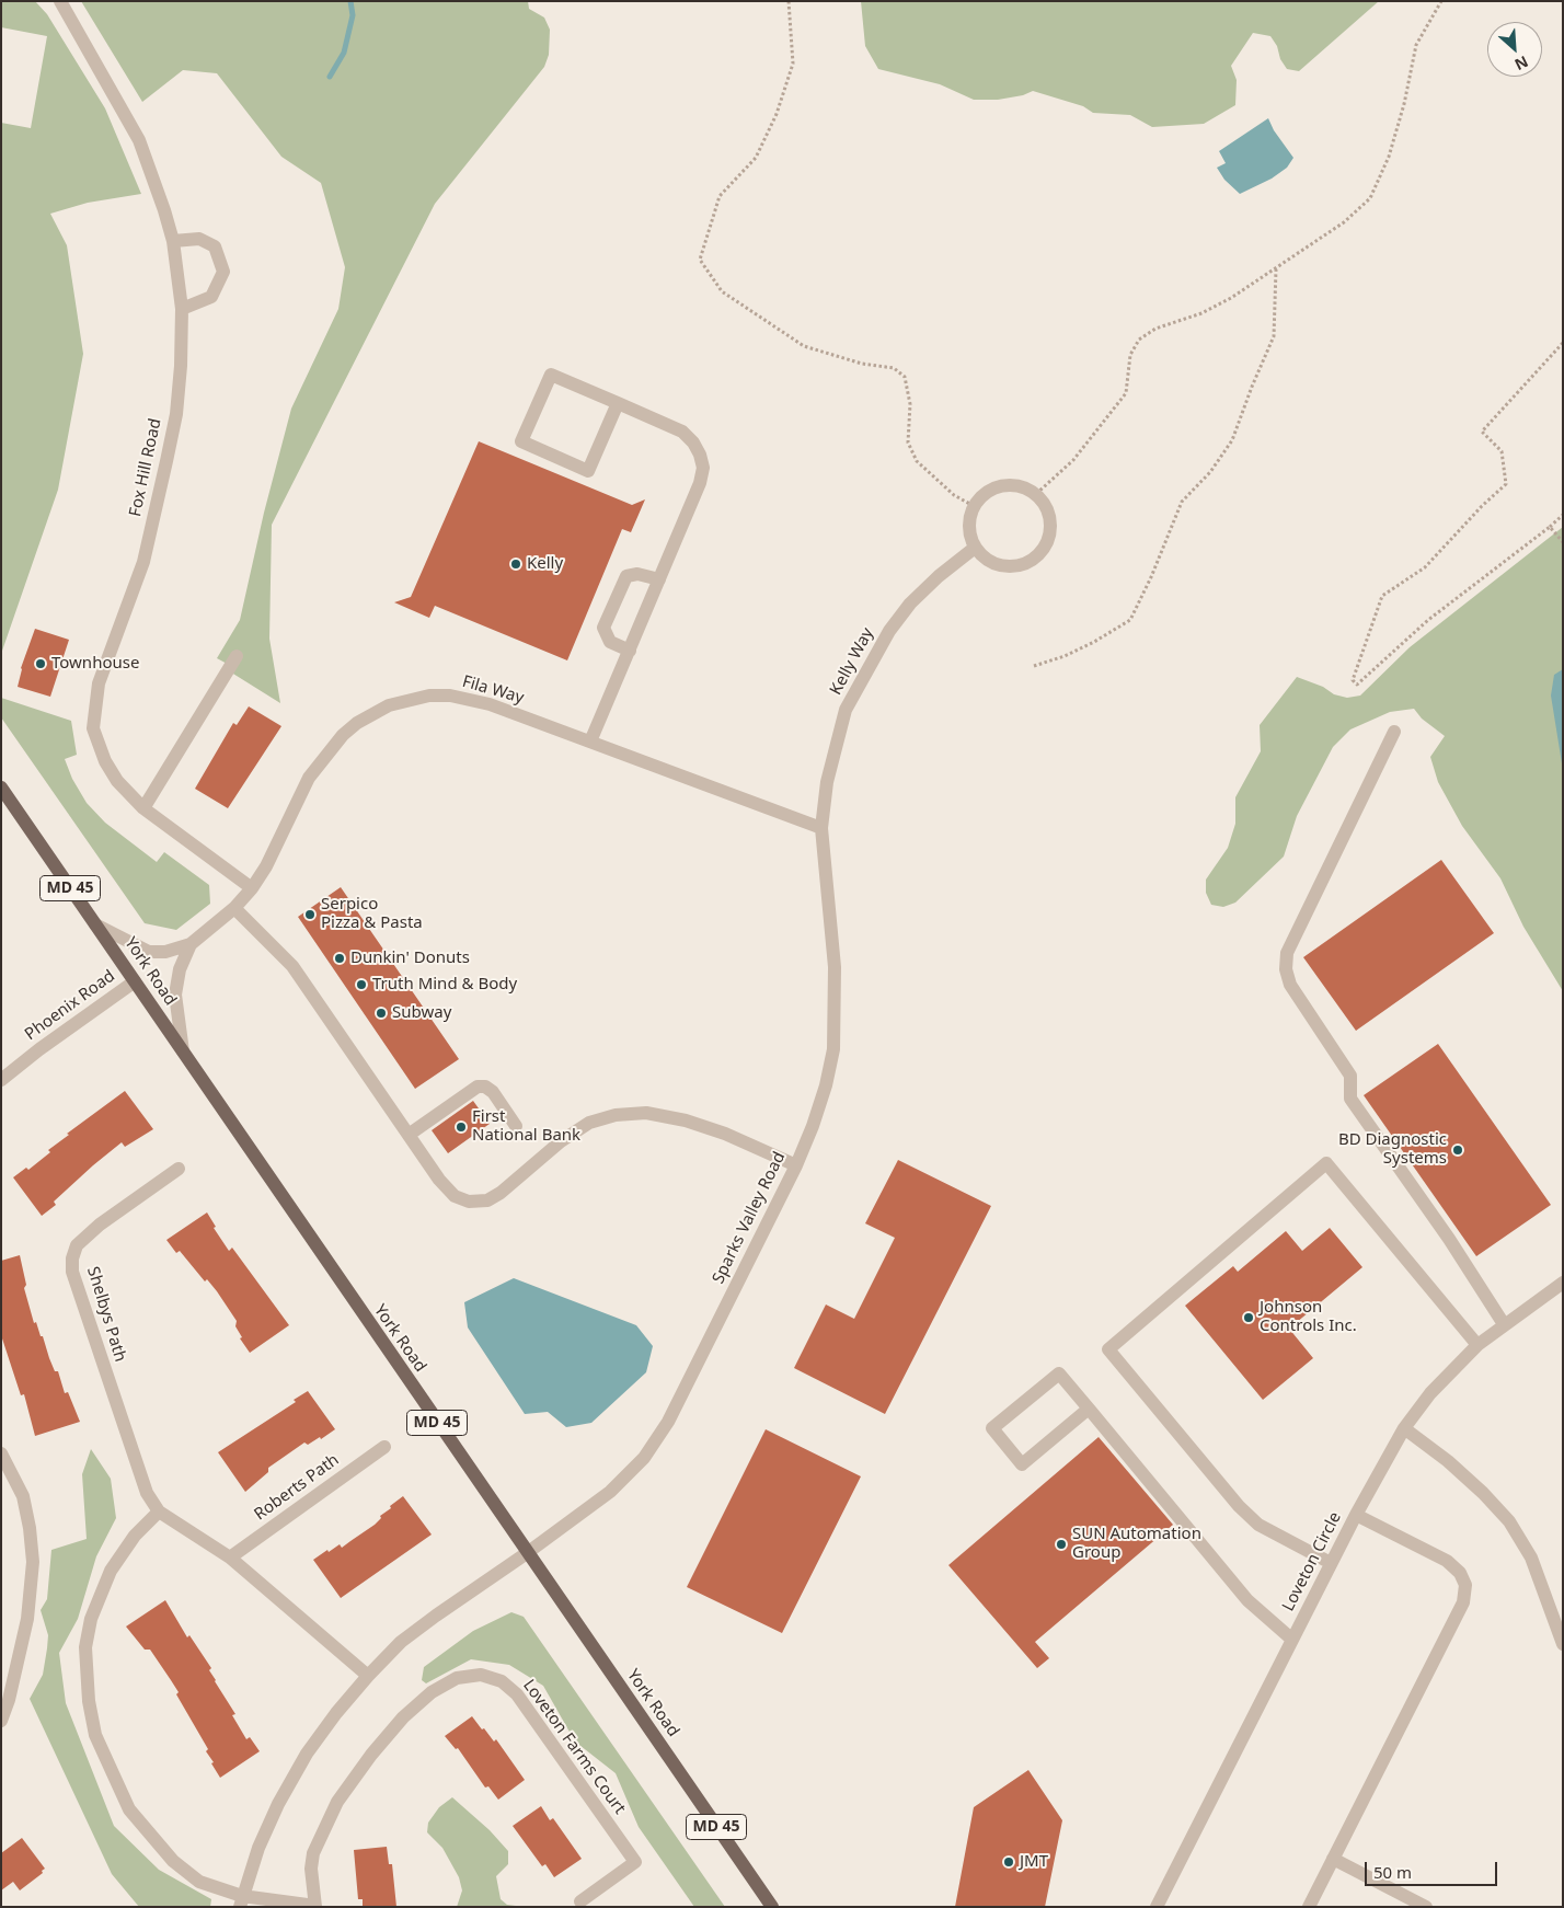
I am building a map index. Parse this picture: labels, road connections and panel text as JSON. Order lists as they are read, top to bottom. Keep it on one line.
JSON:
{"streets":{"main road":["MD 45","York Road"],"street":["Fox Hill Road","Kelly Way","Fila Way","Phoenix Road","Sparks Valley Road","Shelbys Path","Roberts Path","Loveton Circle","Loveton Farms Court"]},"crossings":[["Fox Hill Road","Fila Way"],["Kelly Way","Fila Way"],["Kelly Way","Sparks Valley Road"],["Fila Way","York Road"],["Fila Way","Sparks Valley Road"],["York Road","Phoenix Road"],["York Road","Sparks Valley Road"],["Sparks Valley Road","Loveton Farms Court"],["Shelbys Path","Loveton Farms Court"]],"places":["Kelly","Townhouse","Serpico Pizza & Pasta","Dunkin' Donuts","Truth Mind & Body","Subway","First National Bank","BD Diagnostic Systems","Johnson Controls Inc.","SUN Automation Group","JMT"],"scale_bar":"50 m","north":"bottom right"}
